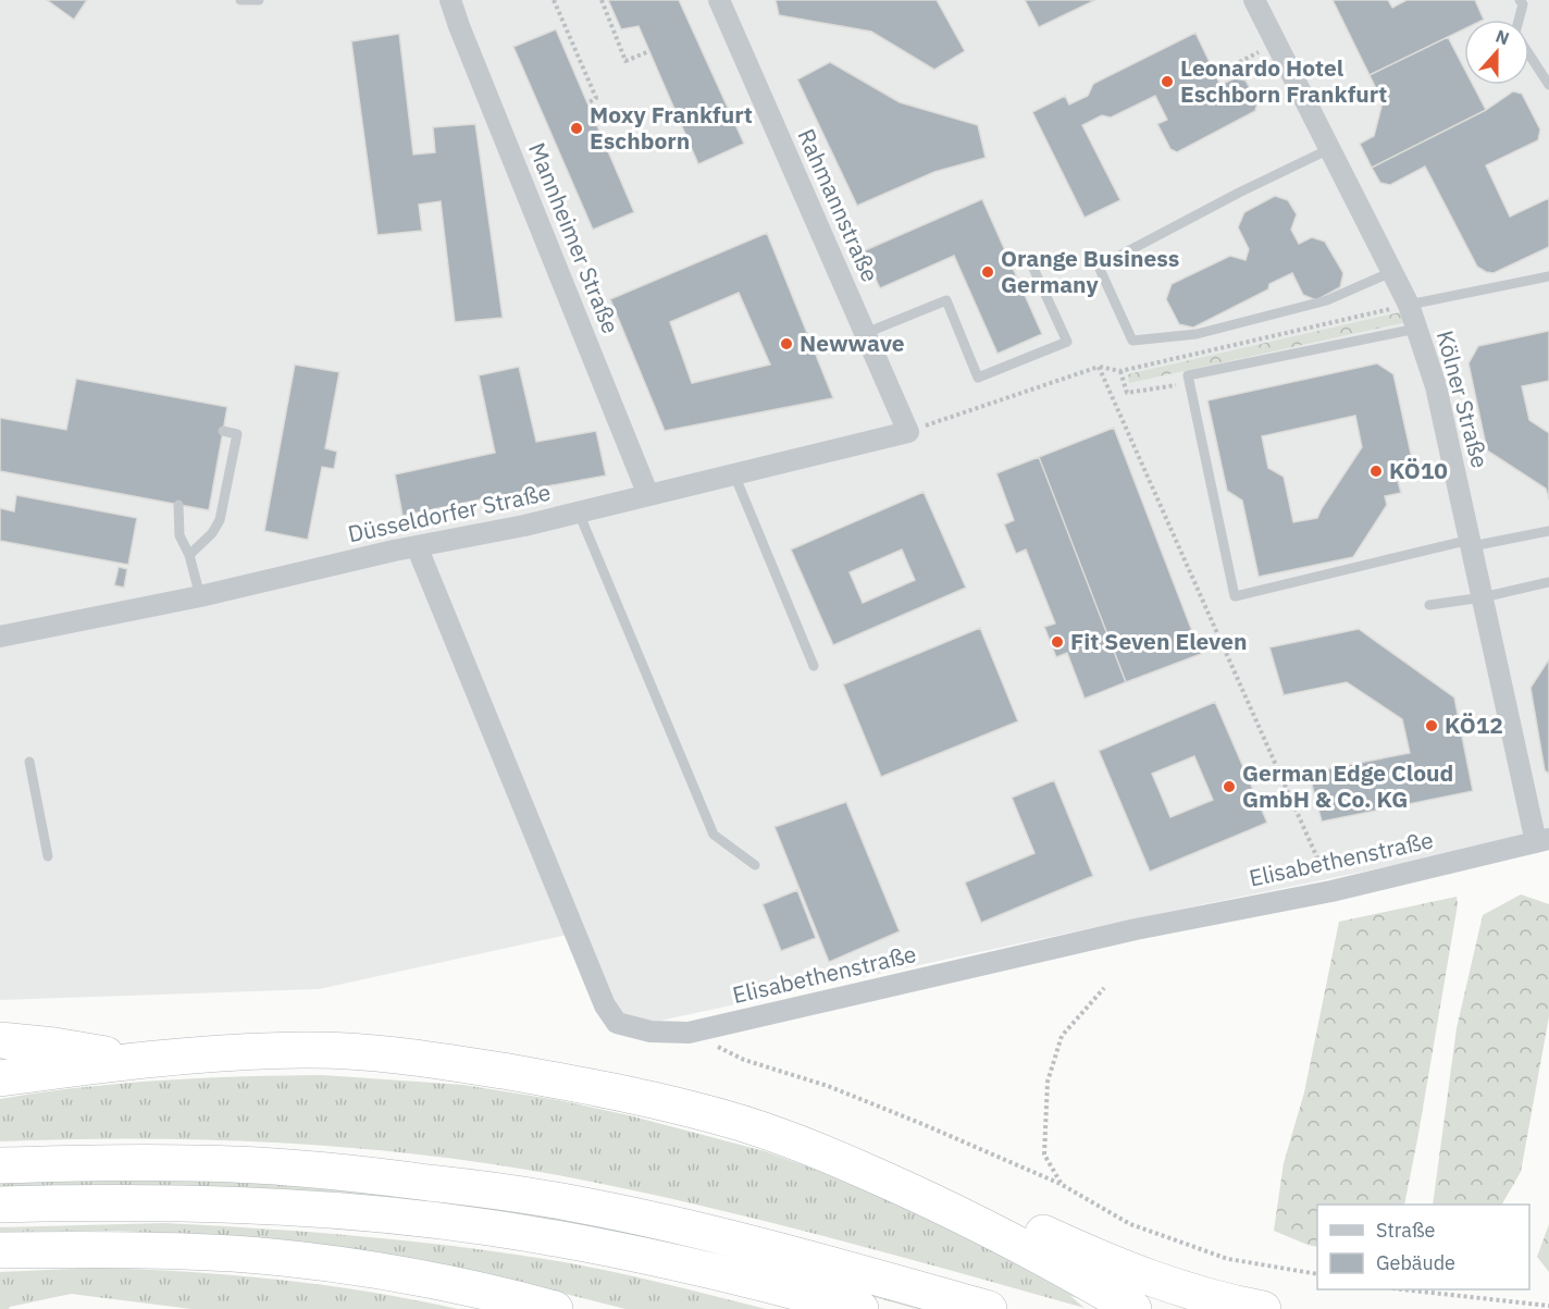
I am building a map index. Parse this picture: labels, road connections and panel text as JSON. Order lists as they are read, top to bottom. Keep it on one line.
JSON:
{"streets":{"street":["Rahmannstraße","Mannheimer Straße","Kölner Straße","Düsseldorfer Straße","Elisabethenstraße"]},"crossings":[["Rahmannstraße","Düsseldorfer Straße"],["Mannheimer Straße","Düsseldorfer Straße"],["Kölner Straße","Elisabethenstraße"],["Düsseldorfer Straße","Elisabethenstraße"]],"places":["Leonardo Hotel Eschborn Frankfurt","Moxy Frankfurt Eschborn","Orange Business Germany","Newwave","KÖ10","Fit Seven Eleven","KÖ12","German Edge Cloud GmbH & Co. KG"],"legend":["Straße","Gebäude"],"north":"top"}
